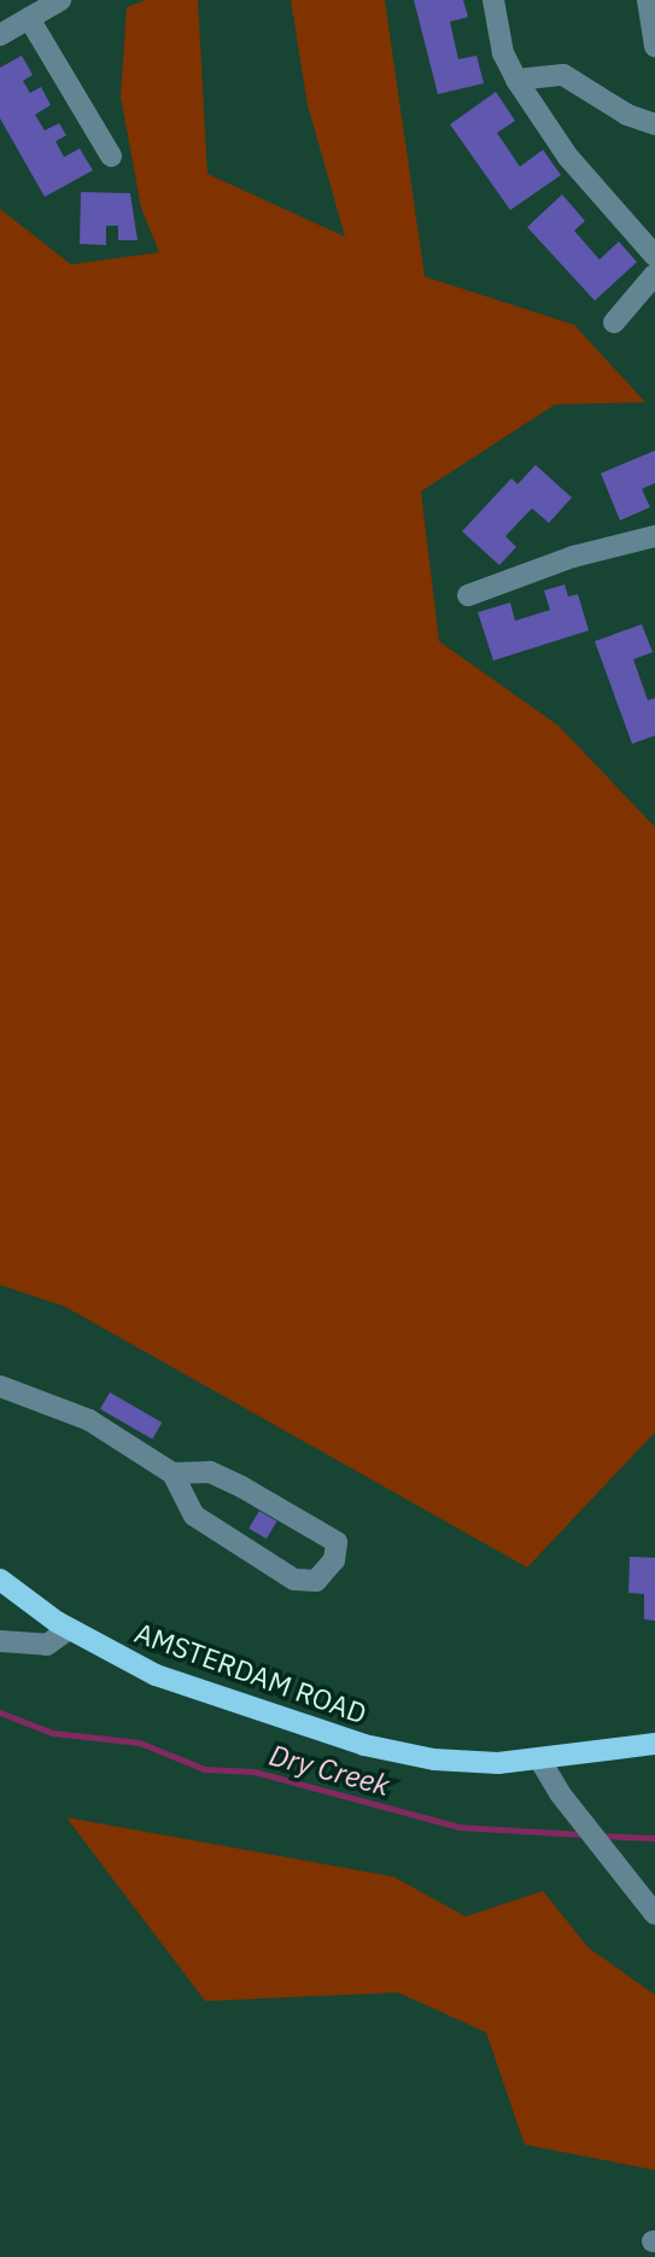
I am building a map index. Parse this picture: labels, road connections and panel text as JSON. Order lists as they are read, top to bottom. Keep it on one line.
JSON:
{"streets":{"main road":["AMSTERDAM ROAD"]},"water":["Dry Creek"]}
